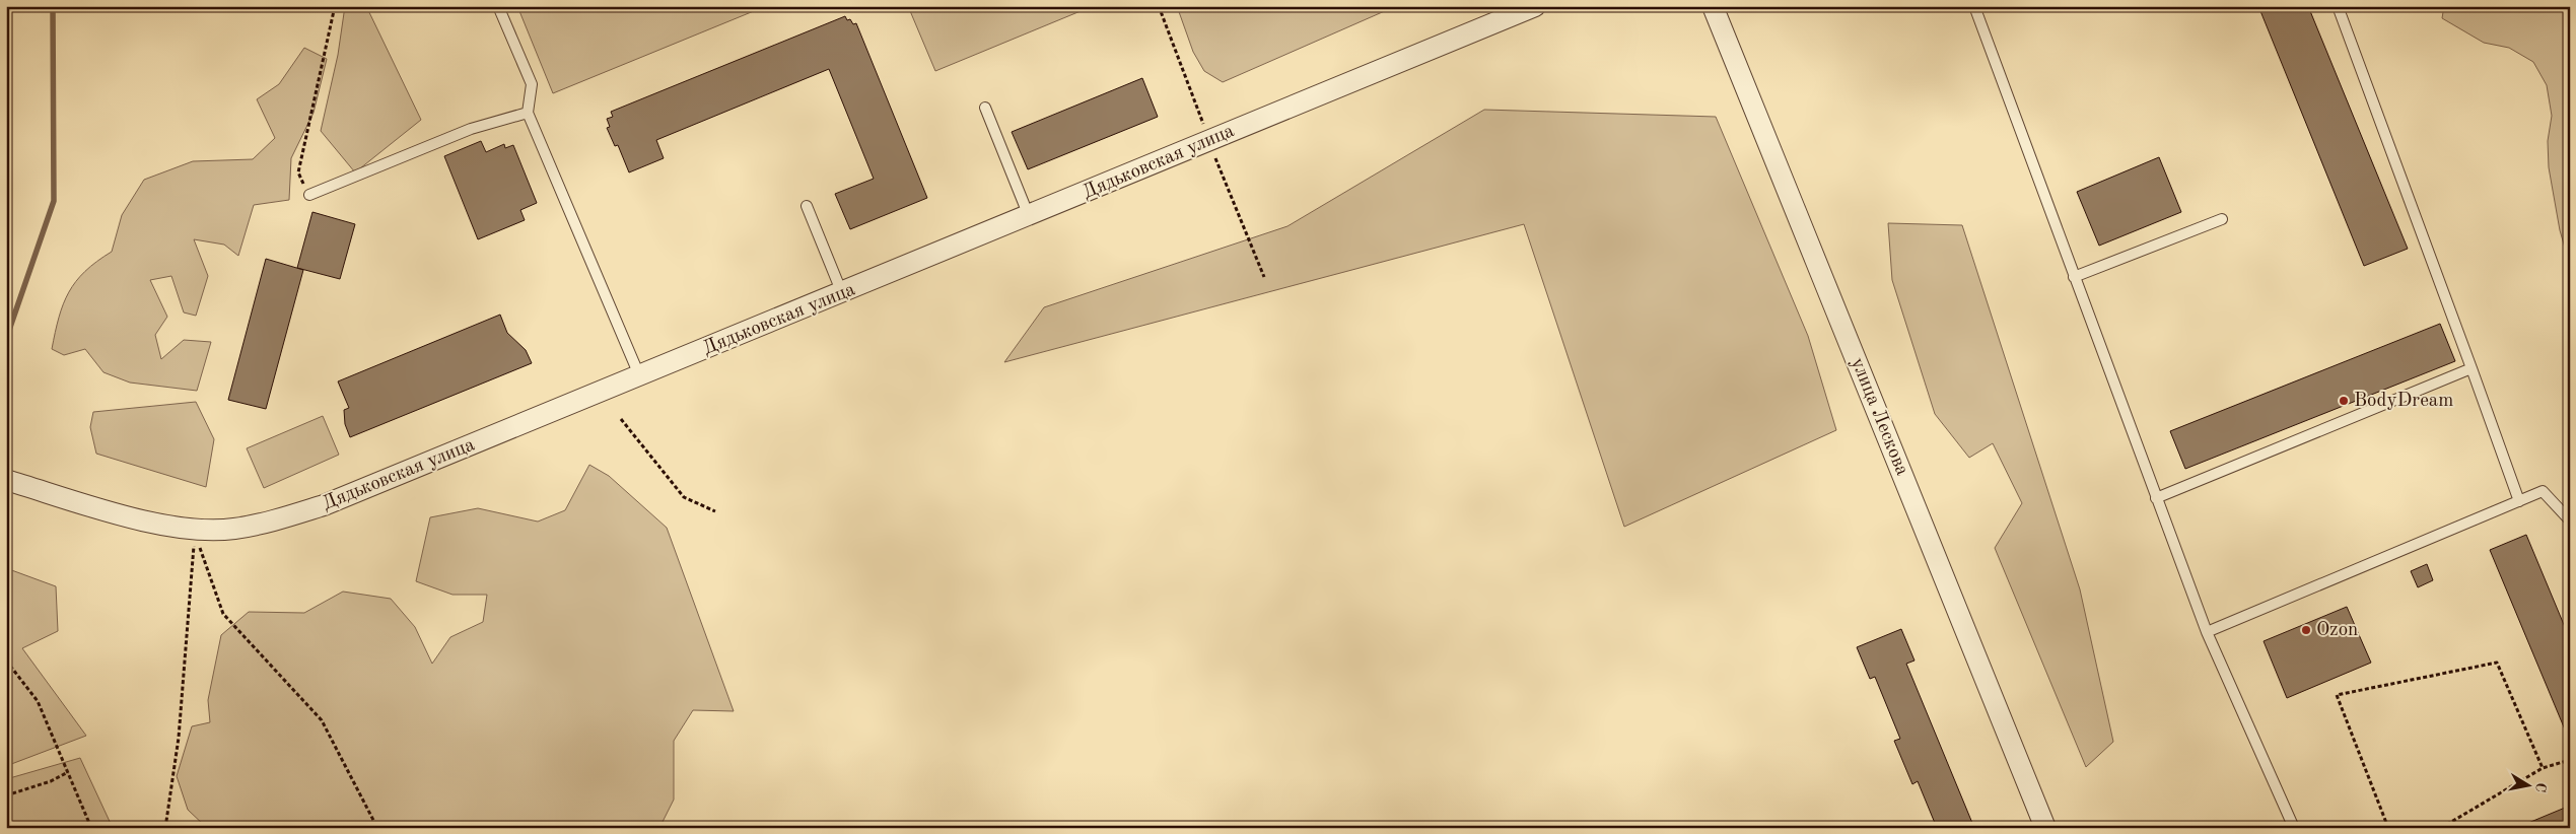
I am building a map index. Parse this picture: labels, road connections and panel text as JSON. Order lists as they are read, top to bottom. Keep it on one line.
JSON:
{"streets":{"street":["Дядьковская улица","улица Лескова"]},"places":["BodyDream","Ozon"],"north":"right"}
